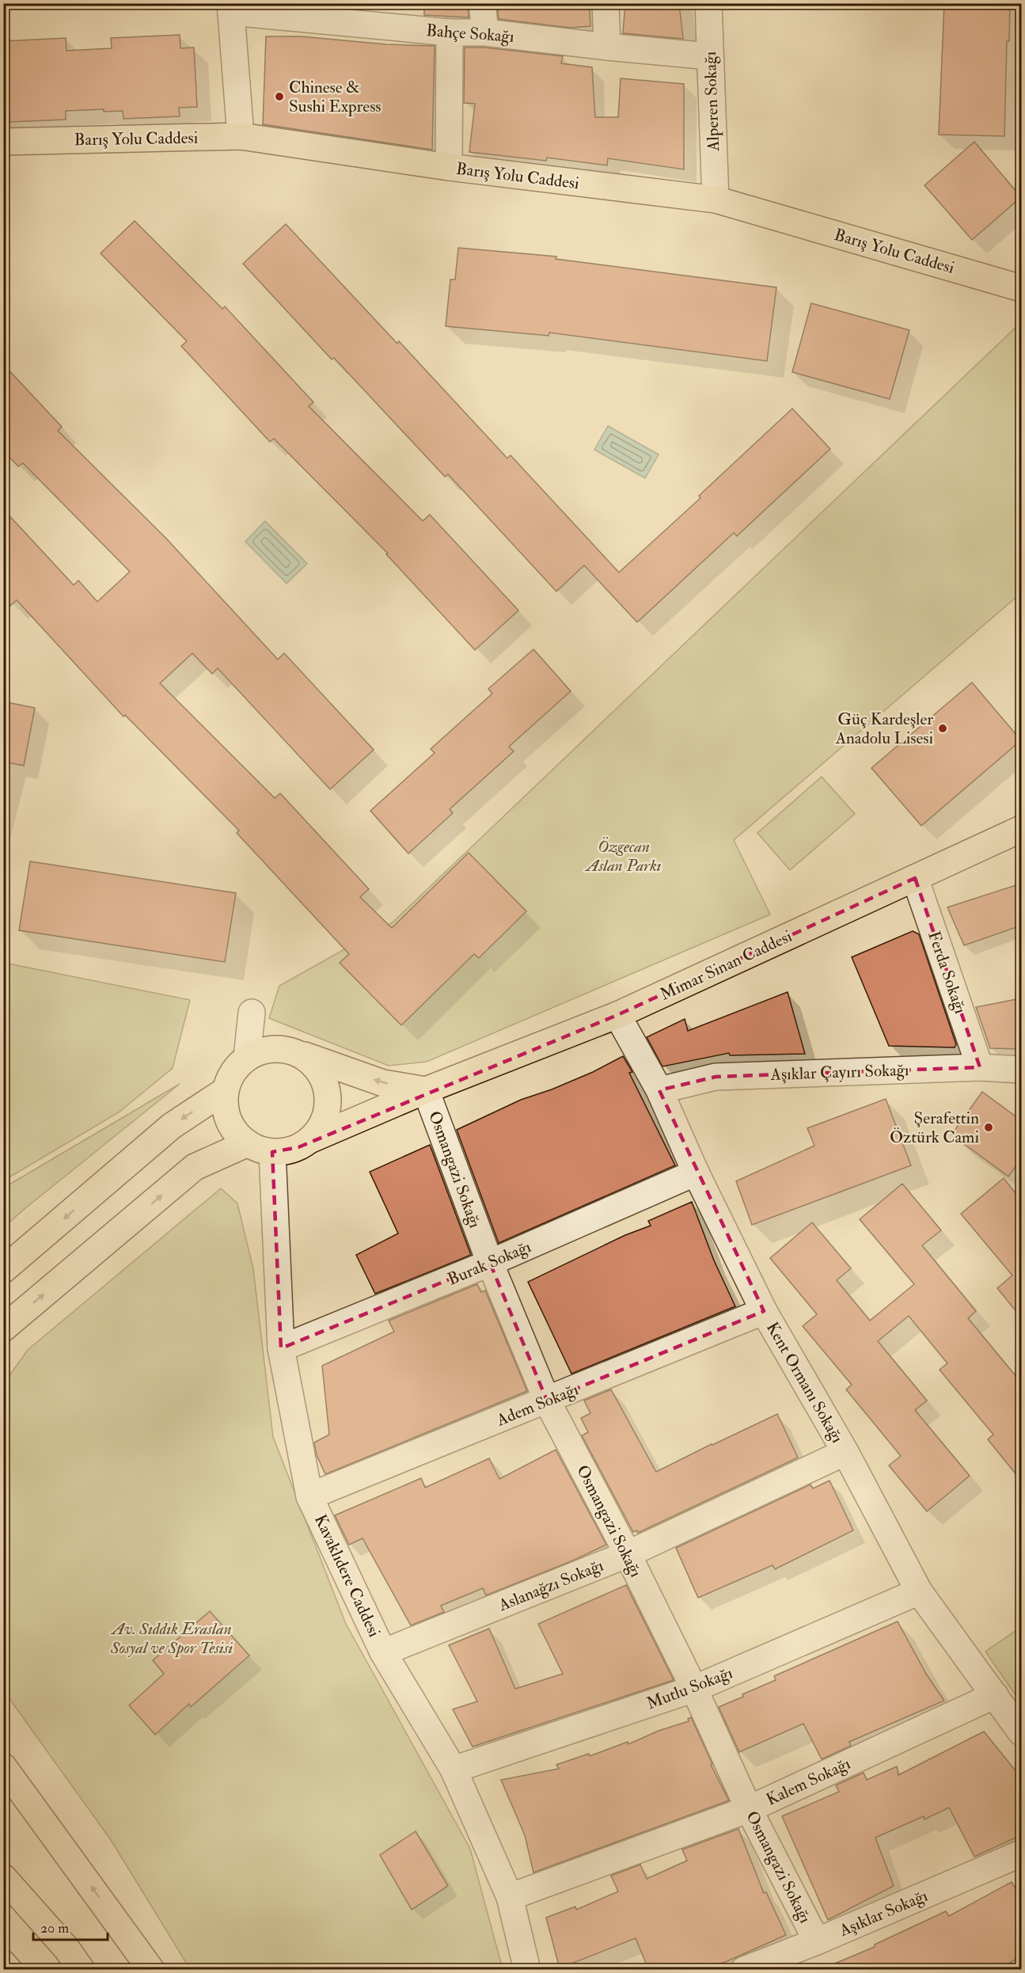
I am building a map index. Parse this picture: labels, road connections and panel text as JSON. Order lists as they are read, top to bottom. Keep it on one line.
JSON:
{"streets":{"main road":["Barış Yolu Caddesi","Mimar Sinan Caddesi"],"street":["Bahçe Sokağı","Alperen Sokağı","Ferda Sokağı","Aşıklar Çayırı Sokağı","Osmangazi Sokağı","Burak Sokağı","Kent Ormanı Sokağı","Adem Sokağı","Kavaklıdere Caddesi","Aslanağzı Sokağı","Mutlu Sokağı","Kalem Sokağı","Aşıklar Sokağı"]},"crossings":[["Bahçe Sokağı","Alperen Sokağı"],["Alperen Sokağı","Barış Yolu Caddesi"],["Mimar Sinan Caddesi","Ferda Sokağı"],["Mimar Sinan Caddesi","Osmangazi Sokağı"],["Mimar Sinan Caddesi","Kent Ormanı Sokağı"],["Mimar Sinan Caddesi","Kavaklıdere Caddesi"],["Ferda Sokağı","Aşıklar Çayırı Sokağı"],["Aşıklar Çayırı Sokağı","Kent Ormanı Sokağı"],["Osmangazi Sokağı","Burak Sokağı"],["Osmangazi Sokağı","Adem Sokağı"],["Osmangazi Sokağı","Aslanağzı Sokağı"],["Osmangazi Sokağı","Mutlu Sokağı"],["Osmangazi Sokağı","Kalem Sokağı"],["Osmangazi Sokağı","Aşıklar Sokağı"],["Burak Sokağı","Kent Ormanı Sokağı"],["Burak Sokağı","Kavaklıdere Caddesi"],["Kent Ormanı Sokağı","Adem Sokağı"],["Kent Ormanı Sokağı","Aslanağzı Sokağı"],["Kent Ormanı Sokağı","Mutlu Sokağı"],["Kent Ormanı Sokağı","Kalem Sokağı"],["Adem Sokağı","Kavaklıdere Caddesi"],["Kavaklıdere Caddesi","Aslanağzı Sokağı"],["Kavaklıdere Caddesi","Mutlu Sokağı"],["Kavaklıdere Caddesi","Kalem Sokağı"]],"parks":["Özgecan Aslan Parkı","Av. Sıddık Eraslan Sosyal ve Spor Tesisi"],"places":["Chinese & Sushi Express","Güç Kardeşler Anadolu Lisesi","Şerafettin Öztürk Cami"],"scale_bar":"20 m"}
